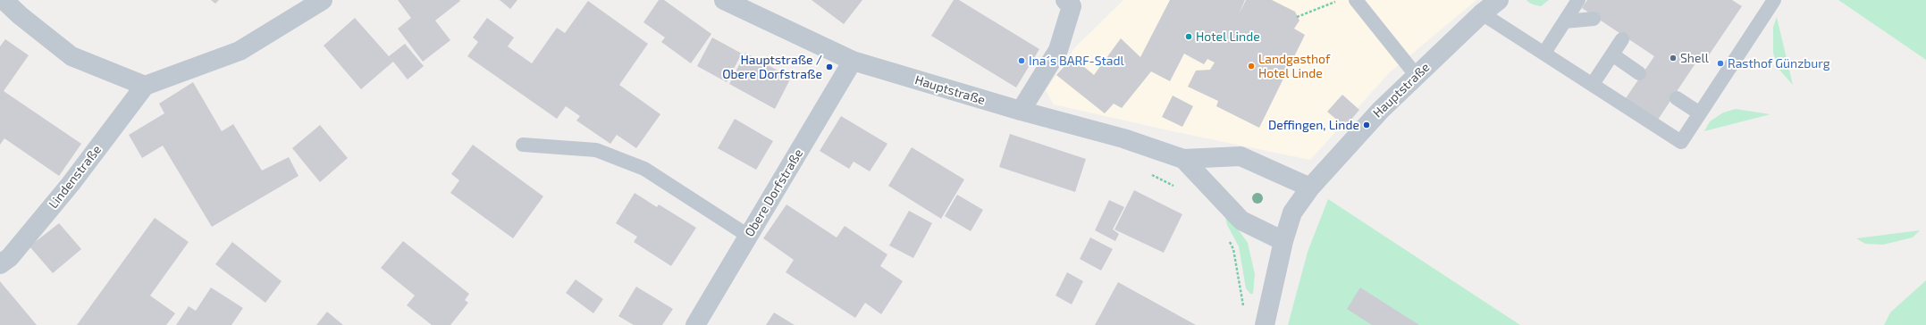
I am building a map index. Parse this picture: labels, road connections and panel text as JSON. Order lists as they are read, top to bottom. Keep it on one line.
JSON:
{"streets":{"street":["Hauptstraße","Lindenstraße","Obere Dorfstraße"]},"crossings":[["Hauptstraße","Obere Dorfstraße"]],"places":["Hotel Linde","Shell","Ina´s BARF-Stadl","Rasthof Günzburg","Landgasthof Hotel Linde","Hauptstraße / Obere Dorfstraße","Deffingen, Linde"]}
